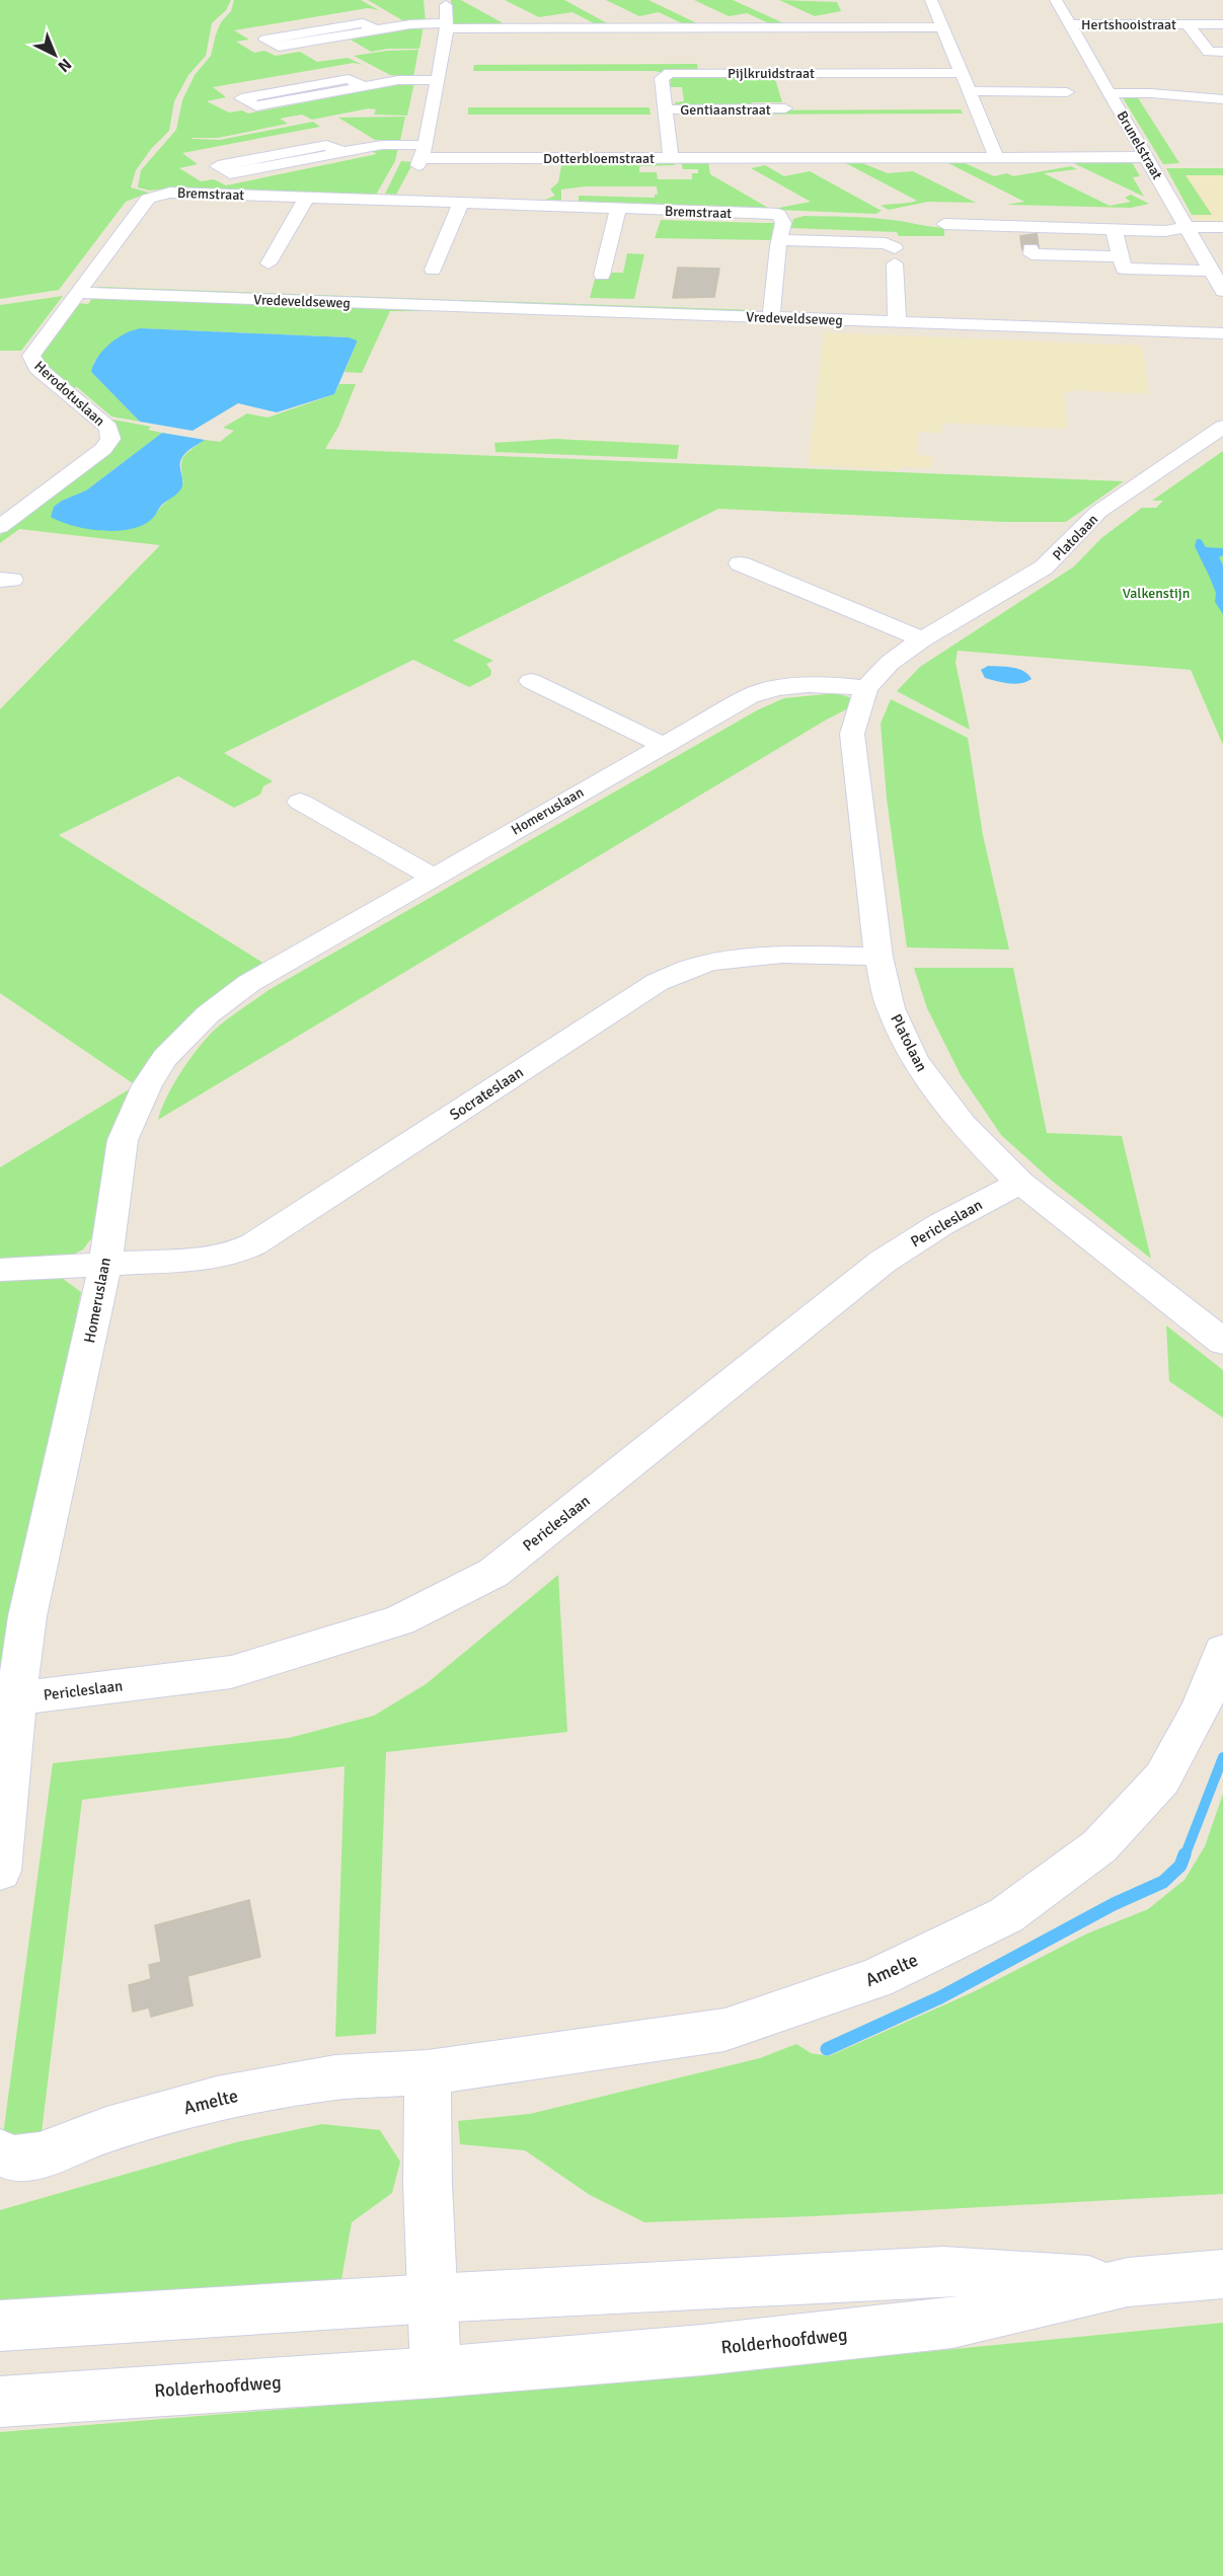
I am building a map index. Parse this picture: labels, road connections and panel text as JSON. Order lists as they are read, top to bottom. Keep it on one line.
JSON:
{"streets":{"street":["Hertshooistraat","Pijlkruidstraat","Gentiaanstraat","Brunelstraat","Dotterbloemstraat","Bremstraat","Vredeveldseweg","Herodotuslaan","Platolaan","Homeruslaan","Socrateslaan","Pericleslaan","Amelte","Rolderhoofdweg"]},"crossings":[["Hertshooistraat","Brunelstraat"],["Pijlkruidstraat","Gentiaanstraat"],["Pijlkruidstraat","Dotterbloemstraat"],["Brunelstraat","Dotterbloemstraat"],["Bremstraat","Vredeveldseweg"],["Bremstraat","Herodotuslaan"],["Vredeveldseweg","Herodotuslaan"],["Platolaan","Homeruslaan"],["Platolaan","Socrateslaan"],["Platolaan","Pericleslaan"],["Homeruslaan","Socrateslaan"],["Homeruslaan","Pericleslaan"]],"parks":["Valkenstijn"],"north":"bottom right"}
